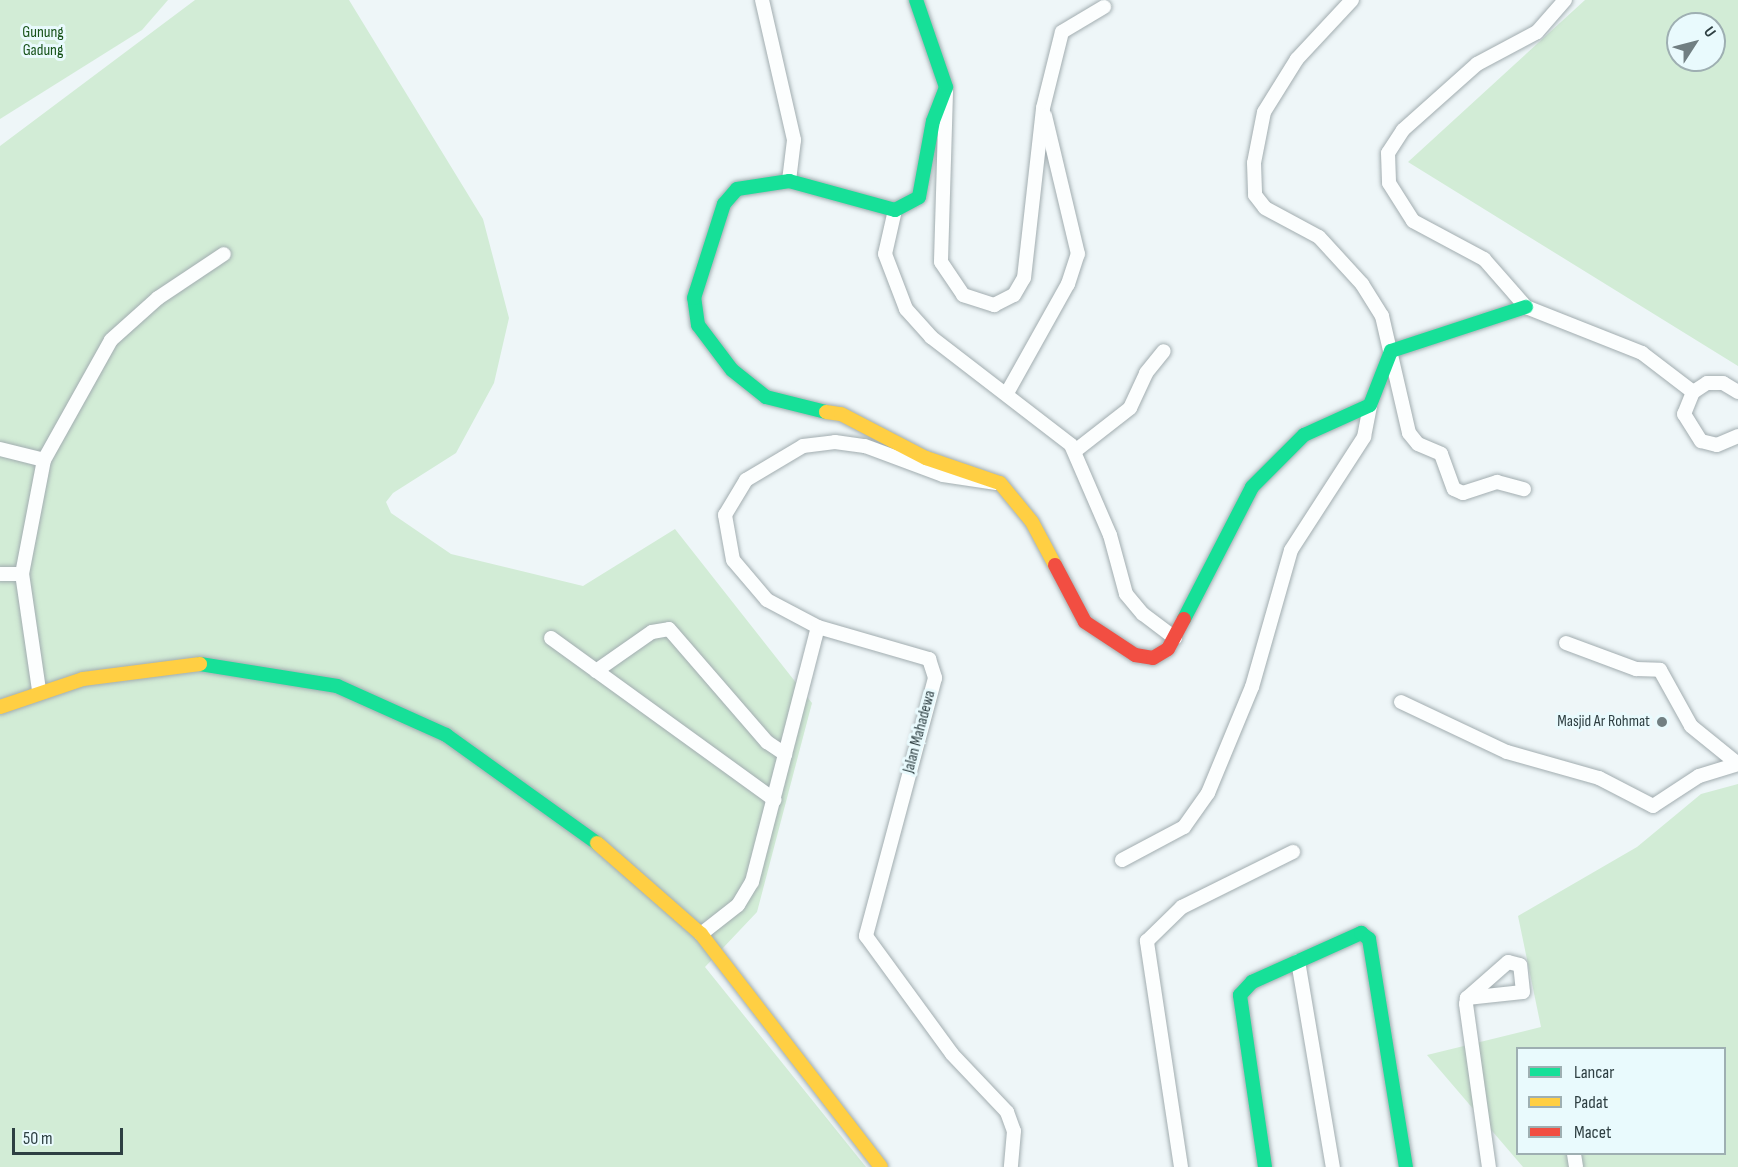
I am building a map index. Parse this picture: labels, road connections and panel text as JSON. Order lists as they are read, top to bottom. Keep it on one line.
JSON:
{"streets":{"street":["Jalan Mahadewa"]},"parks":["Gunung Gadung"],"places":["Masjid Ar Rohmat"],"legend":["Lancar","Padat","Macet"],"scale_bar":"50 m","north":"top right"}
